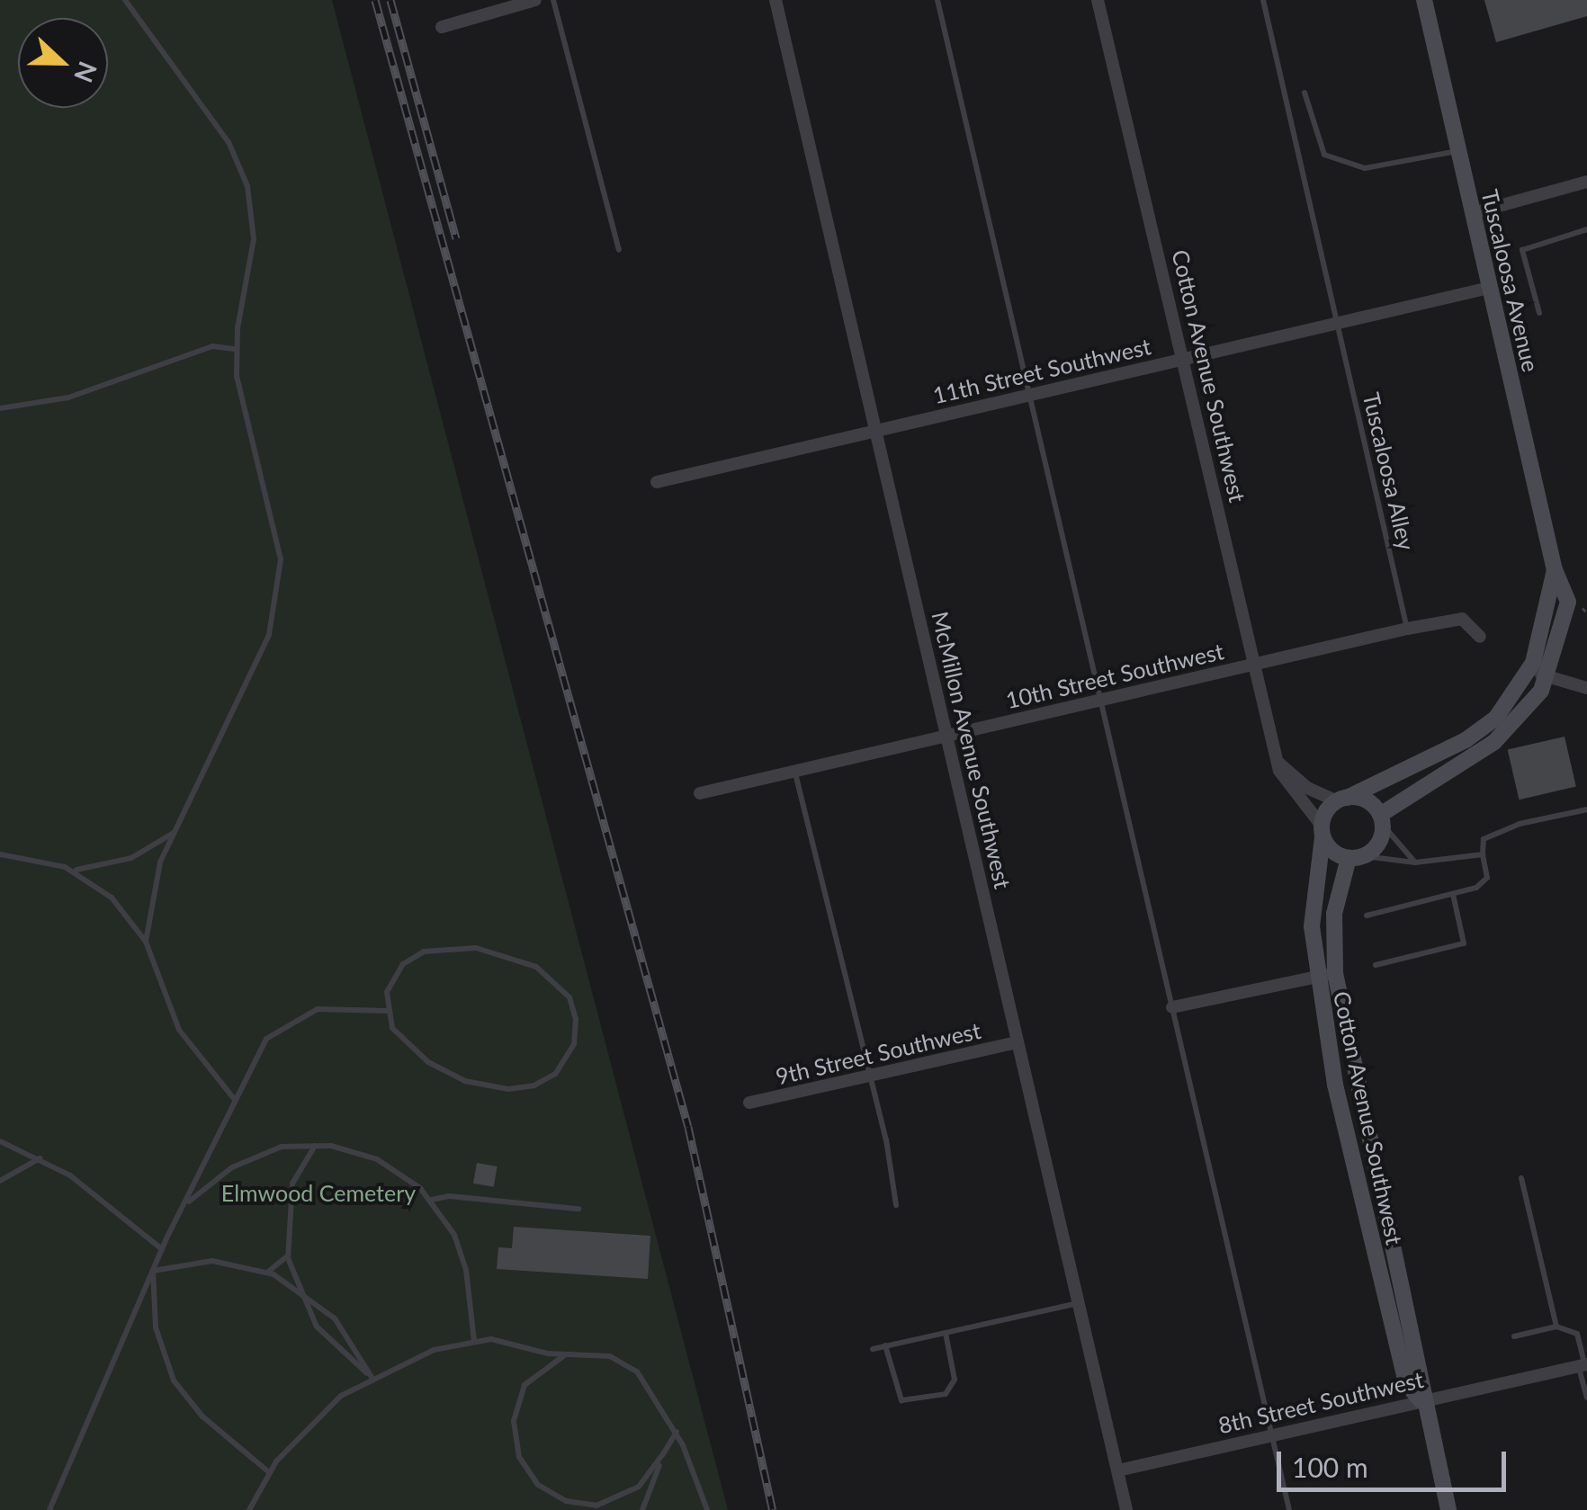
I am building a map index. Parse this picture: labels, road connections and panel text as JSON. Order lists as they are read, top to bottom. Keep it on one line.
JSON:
{"streets":{"street":["Tuscaloosa Avenue","11th Street Southwest","Cotton Avenue Southwest","10th Street Southwest","McMillon Avenue Southwest","9th Street Southwest","8th Street Southwest"],"lane":["Tuscaloosa Alley"]},"crossings":[["Tuscaloosa Avenue","11th Street Southwest"],["11th Street Southwest","Cotton Avenue Southwest"],["11th Street Southwest","Tuscaloosa Alley"],["11th Street Southwest","McMillon Avenue Southwest"],["Cotton Avenue Southwest","10th Street Southwest"],["Cotton Avenue Southwest","8th Street Southwest"],["Tuscaloosa Alley","10th Street Southwest"],["10th Street Southwest","McMillon Avenue Southwest"],["McMillon Avenue Southwest","9th Street Southwest"],["McMillon Avenue Southwest","8th Street Southwest"]],"parks":["Elmwood Cemetery"],"scale_bar":"100 m","north":"right"}
